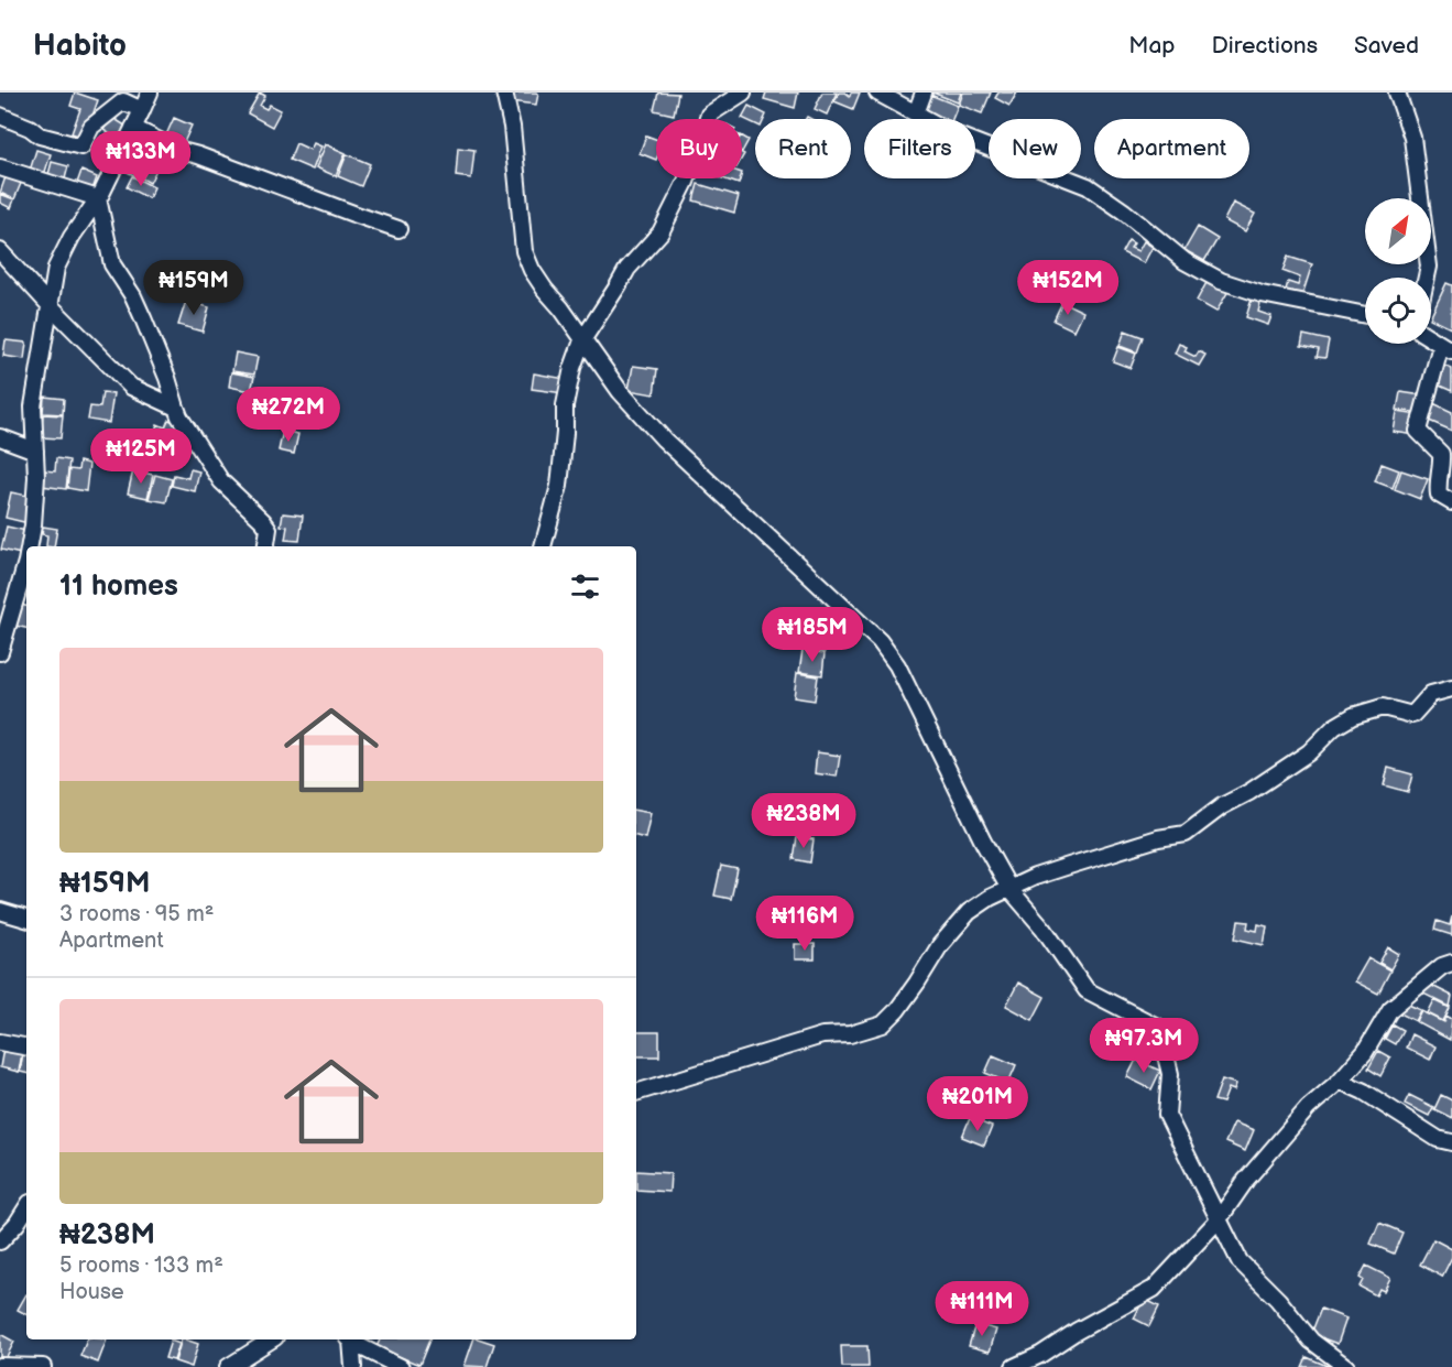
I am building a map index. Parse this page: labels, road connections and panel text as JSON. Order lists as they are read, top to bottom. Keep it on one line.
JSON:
{"north":"top right","page":{"header":"Habito","nav":["Map","Directions","Saved"],"chip":["Buy","Rent","Filters","New","Apartment"],"price":["₦133M","₦159M","₦152M","₦272M","₦125M","₦185M","₦238M","₦116M","₦97.3M","₦201M","₦111M"],"heading":"11 homes","list":[{"name":"₦159M","note":"3 rooms · 95 m² · Apartment"},{"name":"₦238M","note":"5 rooms · 133 m² · House"}]}}
